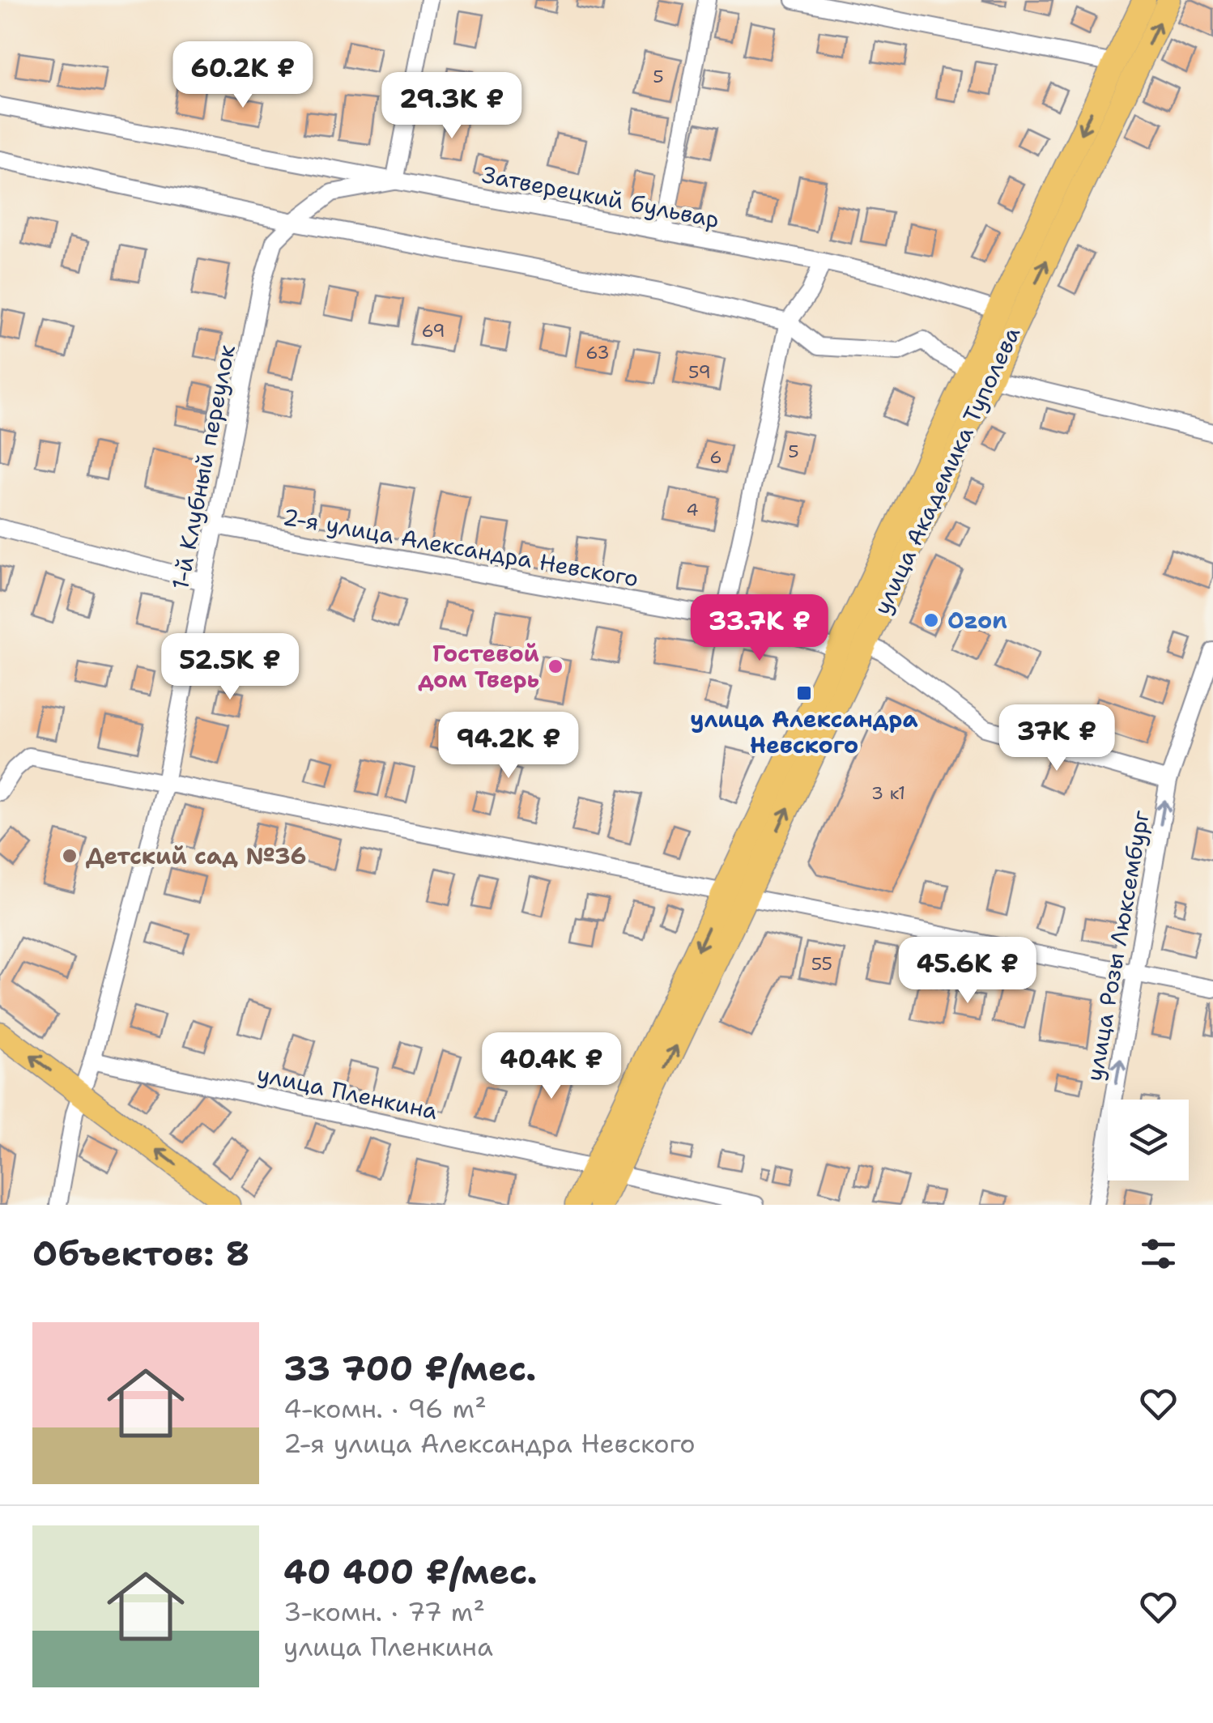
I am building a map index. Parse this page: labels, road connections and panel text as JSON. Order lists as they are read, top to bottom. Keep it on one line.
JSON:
{"streets":{"main road":["улица Академика Туполева"],"street":["Затверецкий бульвар","1-й Клубный переулок","2-я улица Александра Невского","улица Розы Люксембург","улица Пленкина"]},"crossings":[["Затверецкий бульвар","1-й Клубный переулок"],["Затверецкий бульвар","улица Академика Туполева"],["1-й Клубный переулок","2-я улица Александра Невского"],["1-й Клубный переулок","улица Пленкина"],["улица Академика Туполева","2-я улица Александра Невского"],["улица Академика Туполева","улица Пленкина"]],"one_way":["улица Розы Люксембург"],"places":{"other":["Ozon","Гостевой дом Тверь","Детский сад №36"],"transit":["улица Александра Невского"]},"house_numbers":["5","69","63","59","5","6","4","3 к1","55"],"page":{"price":["60.2K ₽","29.3K ₽","33.7K ₽","52.5K ₽","37K ₽","94.2K ₽","45.6K ₽","40.4K ₽"],"heading":"Объектов: 8","list":[{"name":"33 700 ₽/мес.","note":"4-комн. · 96 m² · 2-я улица Александра Невского"},{"name":"40 400 ₽/мес.","note":"3-комн. · 77 m² · улица Пленкина"}]}}
